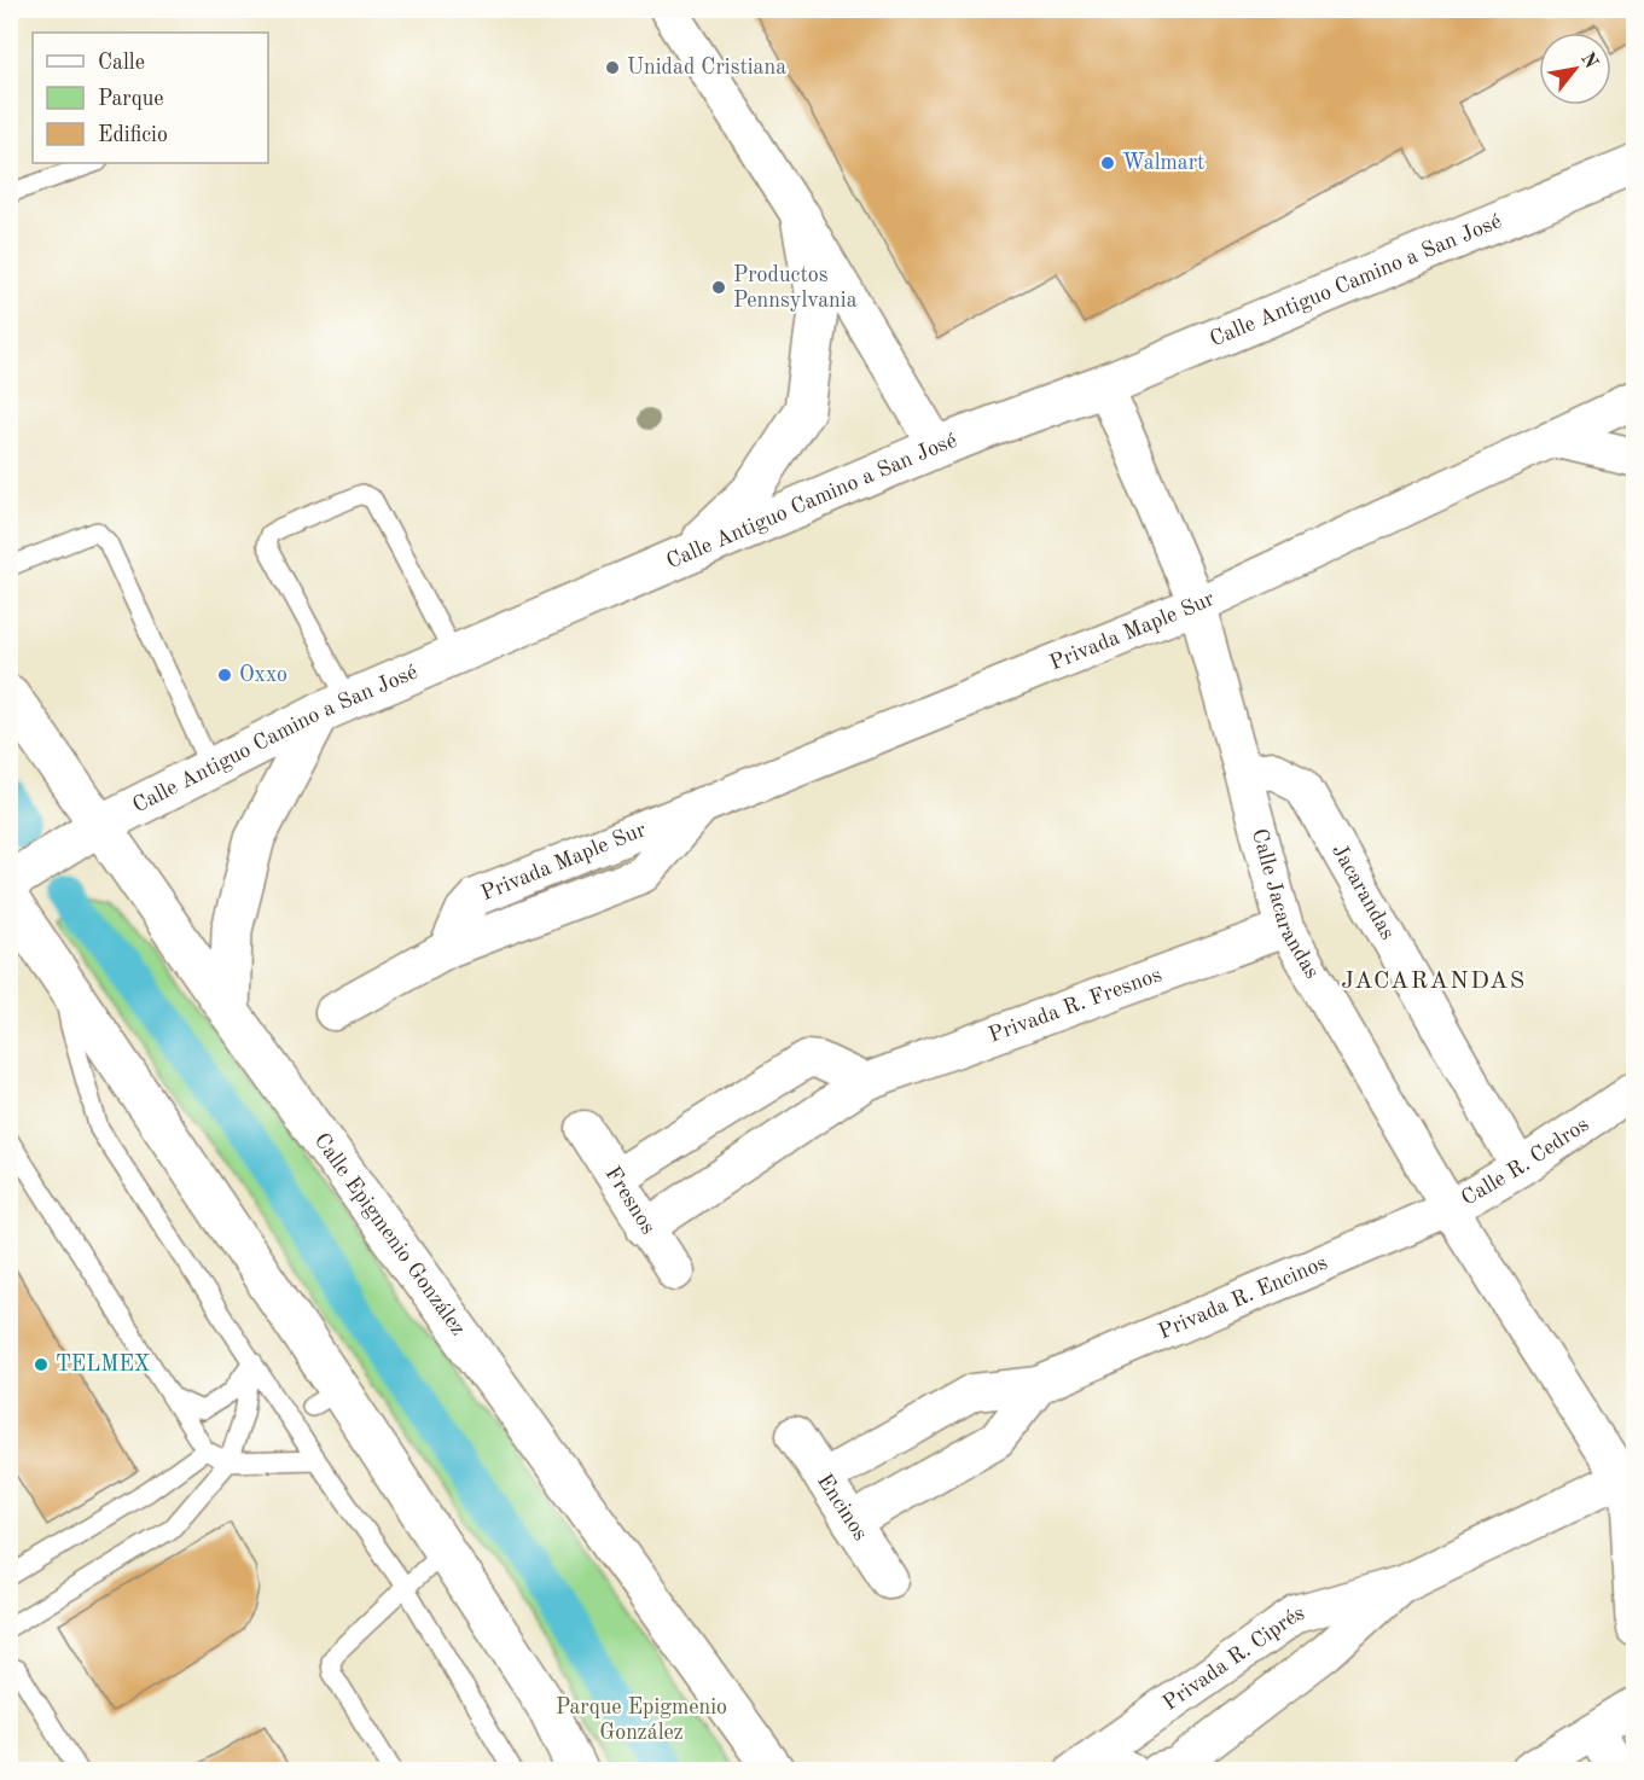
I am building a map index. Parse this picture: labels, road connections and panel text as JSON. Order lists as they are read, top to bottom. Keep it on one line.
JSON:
{"streets":{"street":["Calle Antiguo Camino a San José","Privada Maple Sur","Jacarandas","Calle Jacarandas","Privada R. Fresnos","Calle R. Cedros","Fresnos","Calle Epigmenio González","Privada R. Encinos","Encinos","Privada R. Ciprés"]},"crossings":[["Calle Antiguo Camino a San José","Calle Jacarandas"],["Calle Antiguo Camino a San José","Calle Epigmenio González"],["Privada Maple Sur","Calle Jacarandas"],["Jacarandas","Calle Jacarandas"],["Jacarandas","Calle R. Cedros"],["Calle Jacarandas","Privada R. Fresnos"],["Calle Jacarandas","Calle R. Cedros"],["Calle Jacarandas","Privada R. Encinos"],["Calle Jacarandas","Privada R. Ciprés"],["Privada R. Fresnos","Fresnos"],["Calle R. Cedros","Privada R. Encinos"],["Privada R. Encinos","Encinos"]],"districts":["JACARANDAS"],"parks":["Parque Epigmenio González"],"places":["Unidad Cristiana","Walmart","Productos Pennsylvania","Oxxo","TELMEX"],"legend":["Calle","Parque","Edificio"],"north":"top right"}
